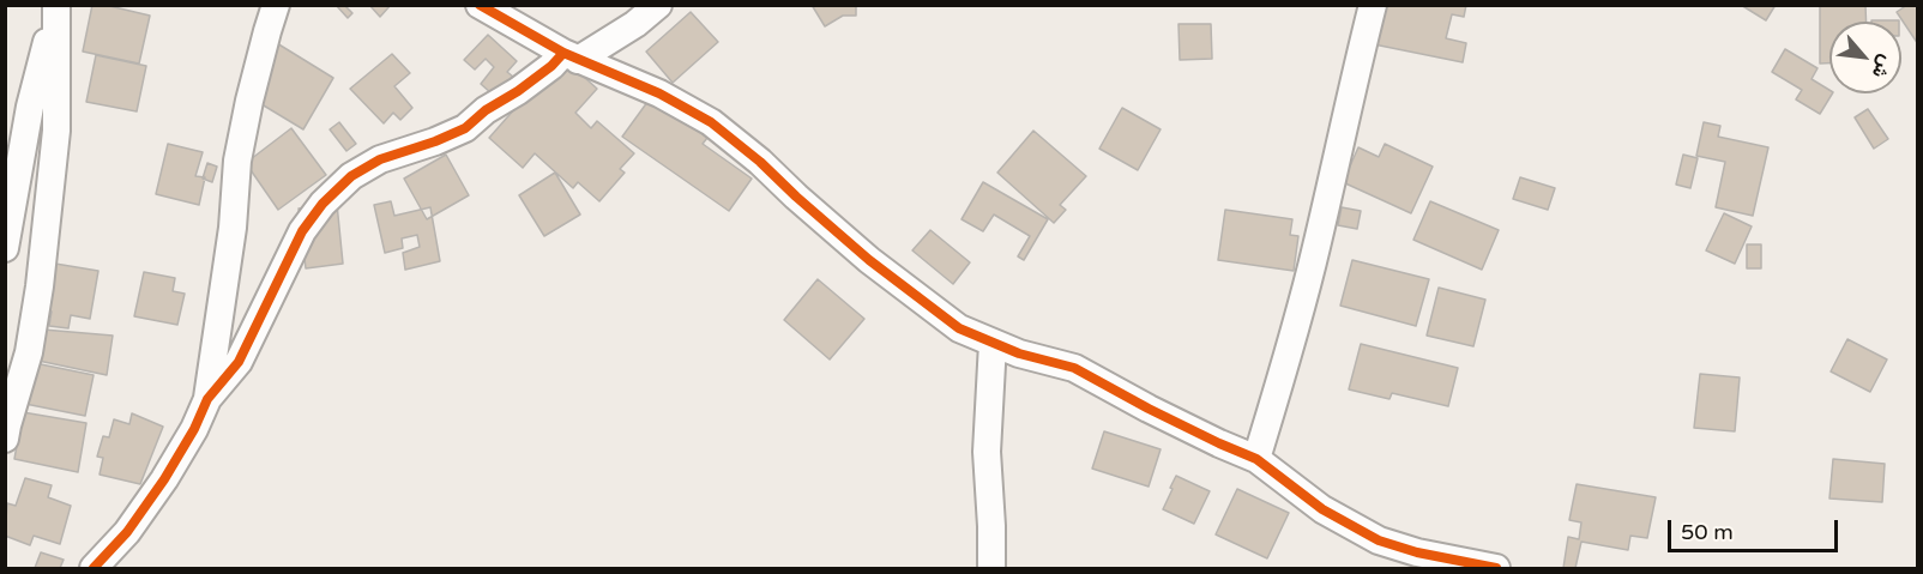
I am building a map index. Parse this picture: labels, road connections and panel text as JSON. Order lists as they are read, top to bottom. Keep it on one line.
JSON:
{"scale_bar":"50 m","north":"bottom right"}
